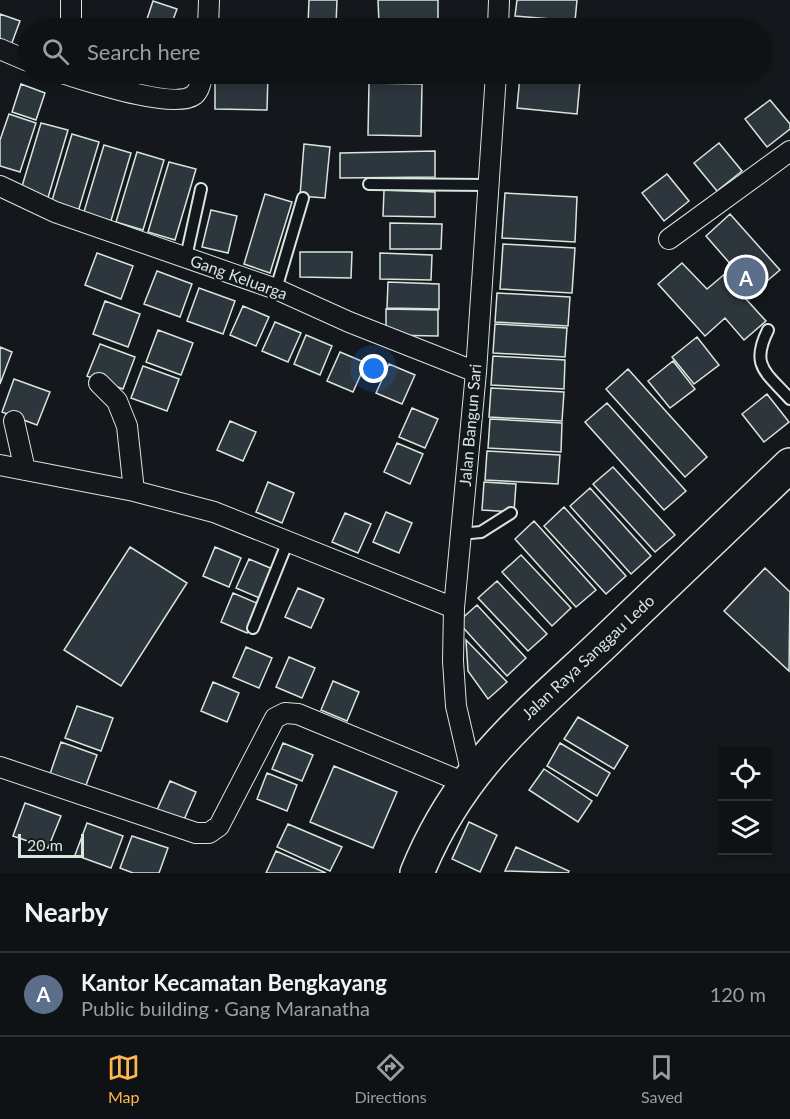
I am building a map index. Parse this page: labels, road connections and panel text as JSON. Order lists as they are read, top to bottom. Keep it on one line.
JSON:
{"streets":{"highway":["Jalan Raya Sanggau Ledo"],"street":["Gang Keluarga","Jalan Bangun Sari"]},"crossings":[["Gang Keluarga","Jalan Bangun Sari"],["Jalan Bangun Sari","Jalan Raya Sanggau Ledo"]],"scale_bar":"20 m","page":{"search":"Search here","pins":"A","scale":"20 m","heading":"Nearby","list":[{"mark":"A","name":"Kantor Kecamatan Bengkayang","note":"Public building · Gang Maranatha","value":"120 m"}],"nav":["Map","Directions","Saved"]}}
